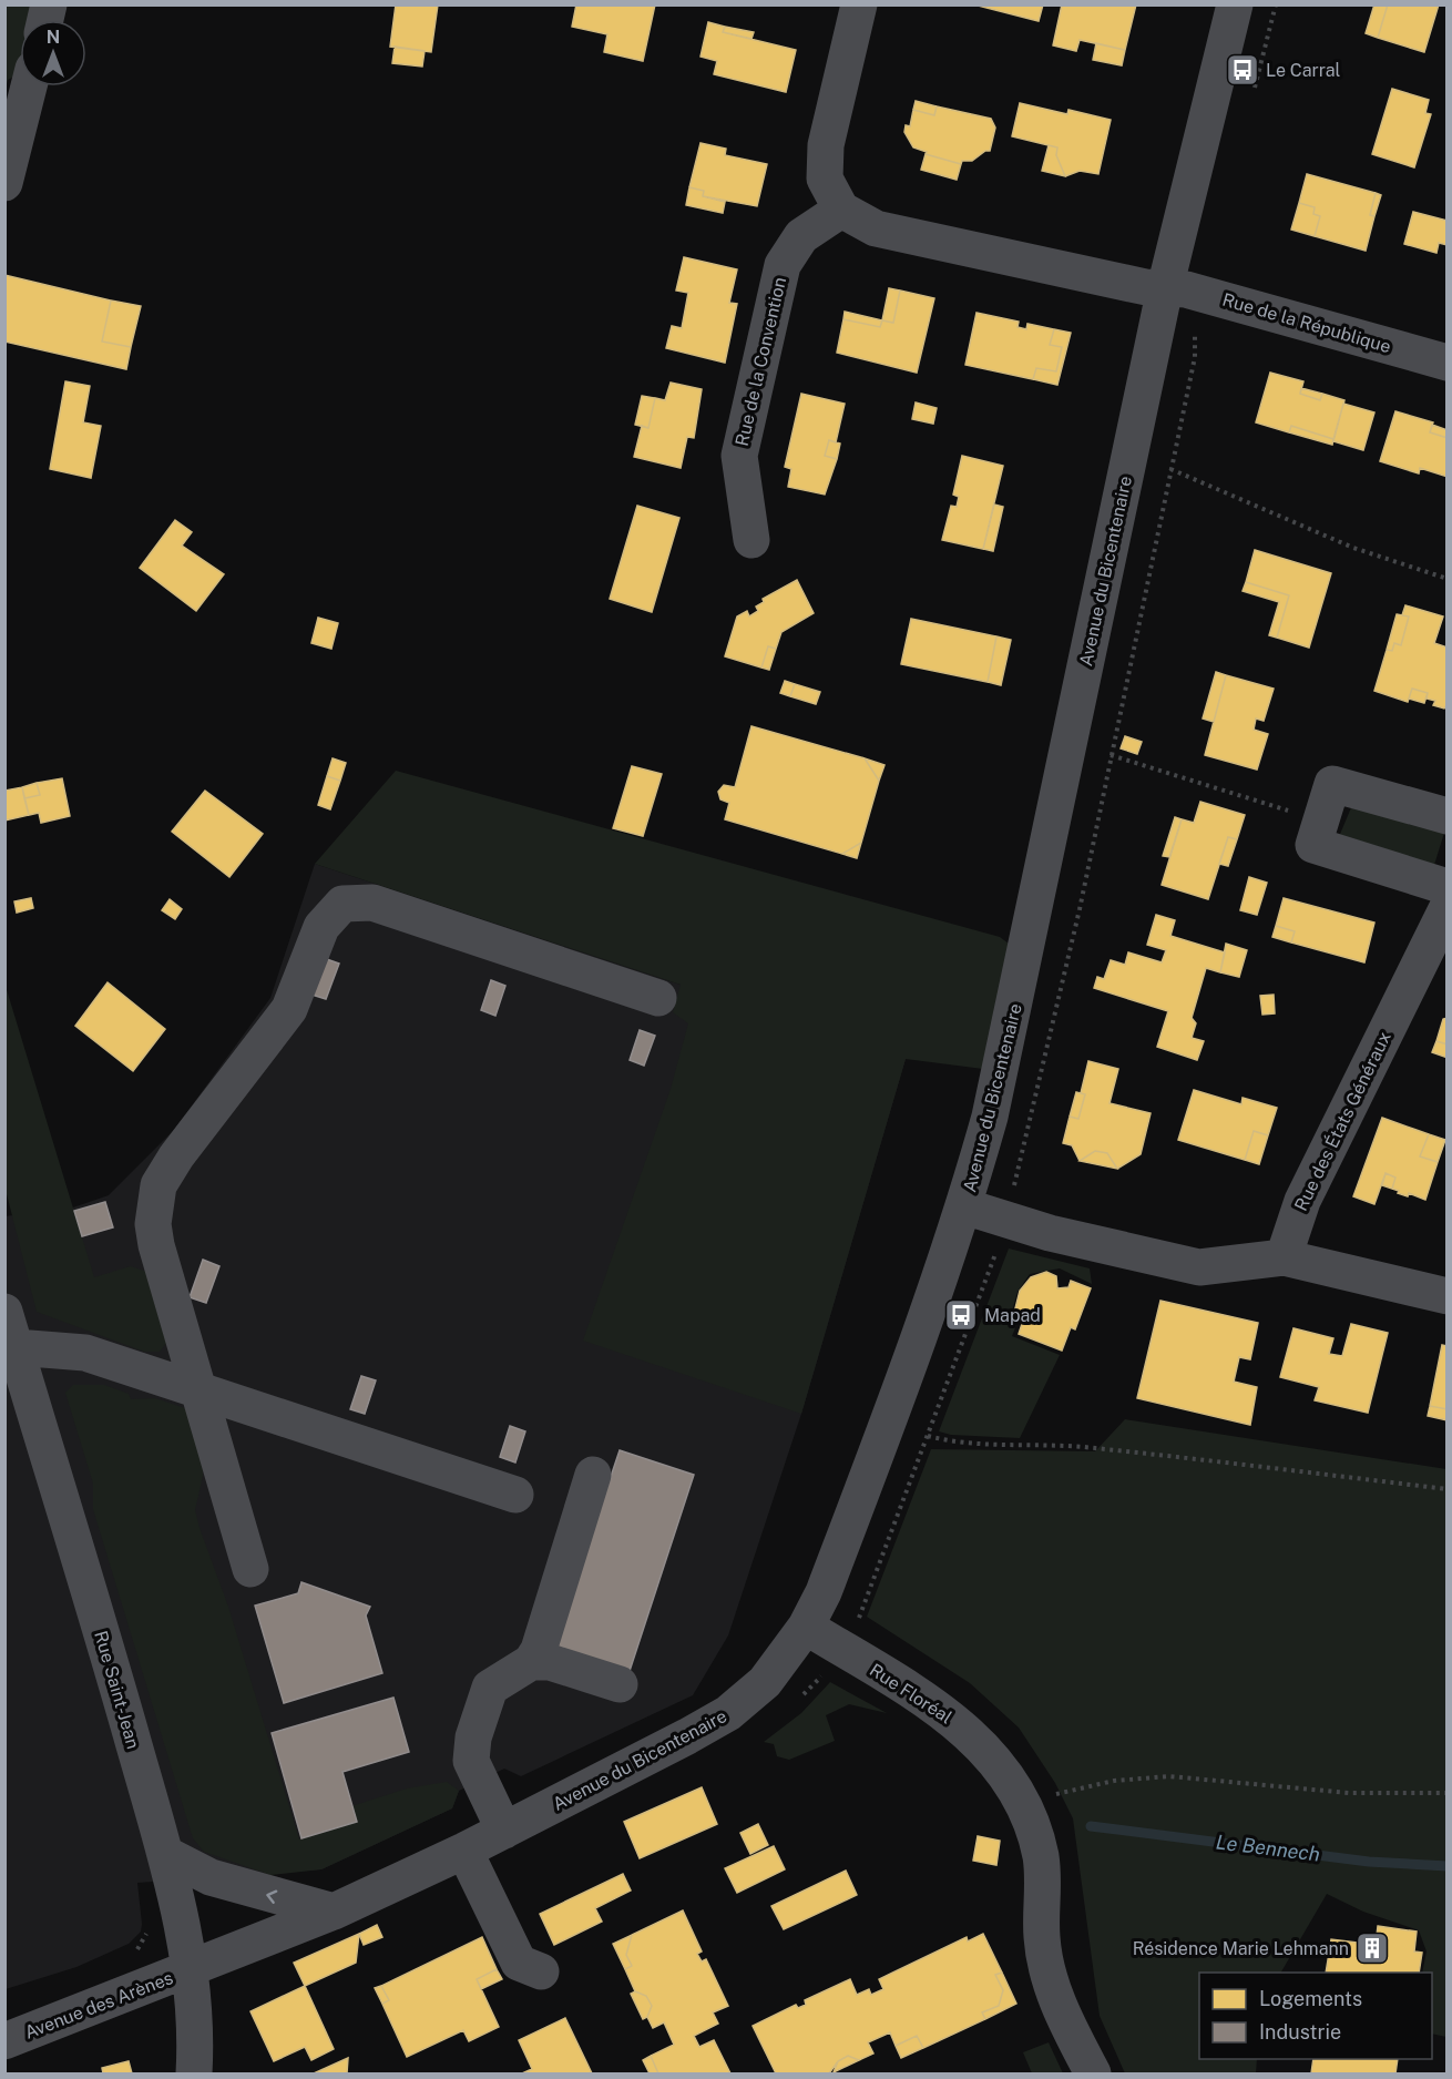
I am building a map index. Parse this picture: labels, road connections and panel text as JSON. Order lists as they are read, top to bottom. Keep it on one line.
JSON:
{"streets":{"street":["Rue de la République","Rue de la Convention","Avenue du Bicentenaire","Rue des États Généraux","Rue Saint-Jean","Rue Floréal","Avenue des Arènes"]},"crossings":[["Rue de la République","Avenue du Bicentenaire"],["Avenue du Bicentenaire","Rue Saint-Jean"],["Avenue du Bicentenaire","Rue Floréal"],["Avenue du Bicentenaire","Avenue des Arènes"],["Rue Saint-Jean","Avenue des Arènes"]],"water":["Le Bennech"],"places":{"bus stop":["Le Carral","Mapad"],"building":["Résidence Marie Lehmann"]},"legend":["Logements","Industrie"],"north":"top"}
